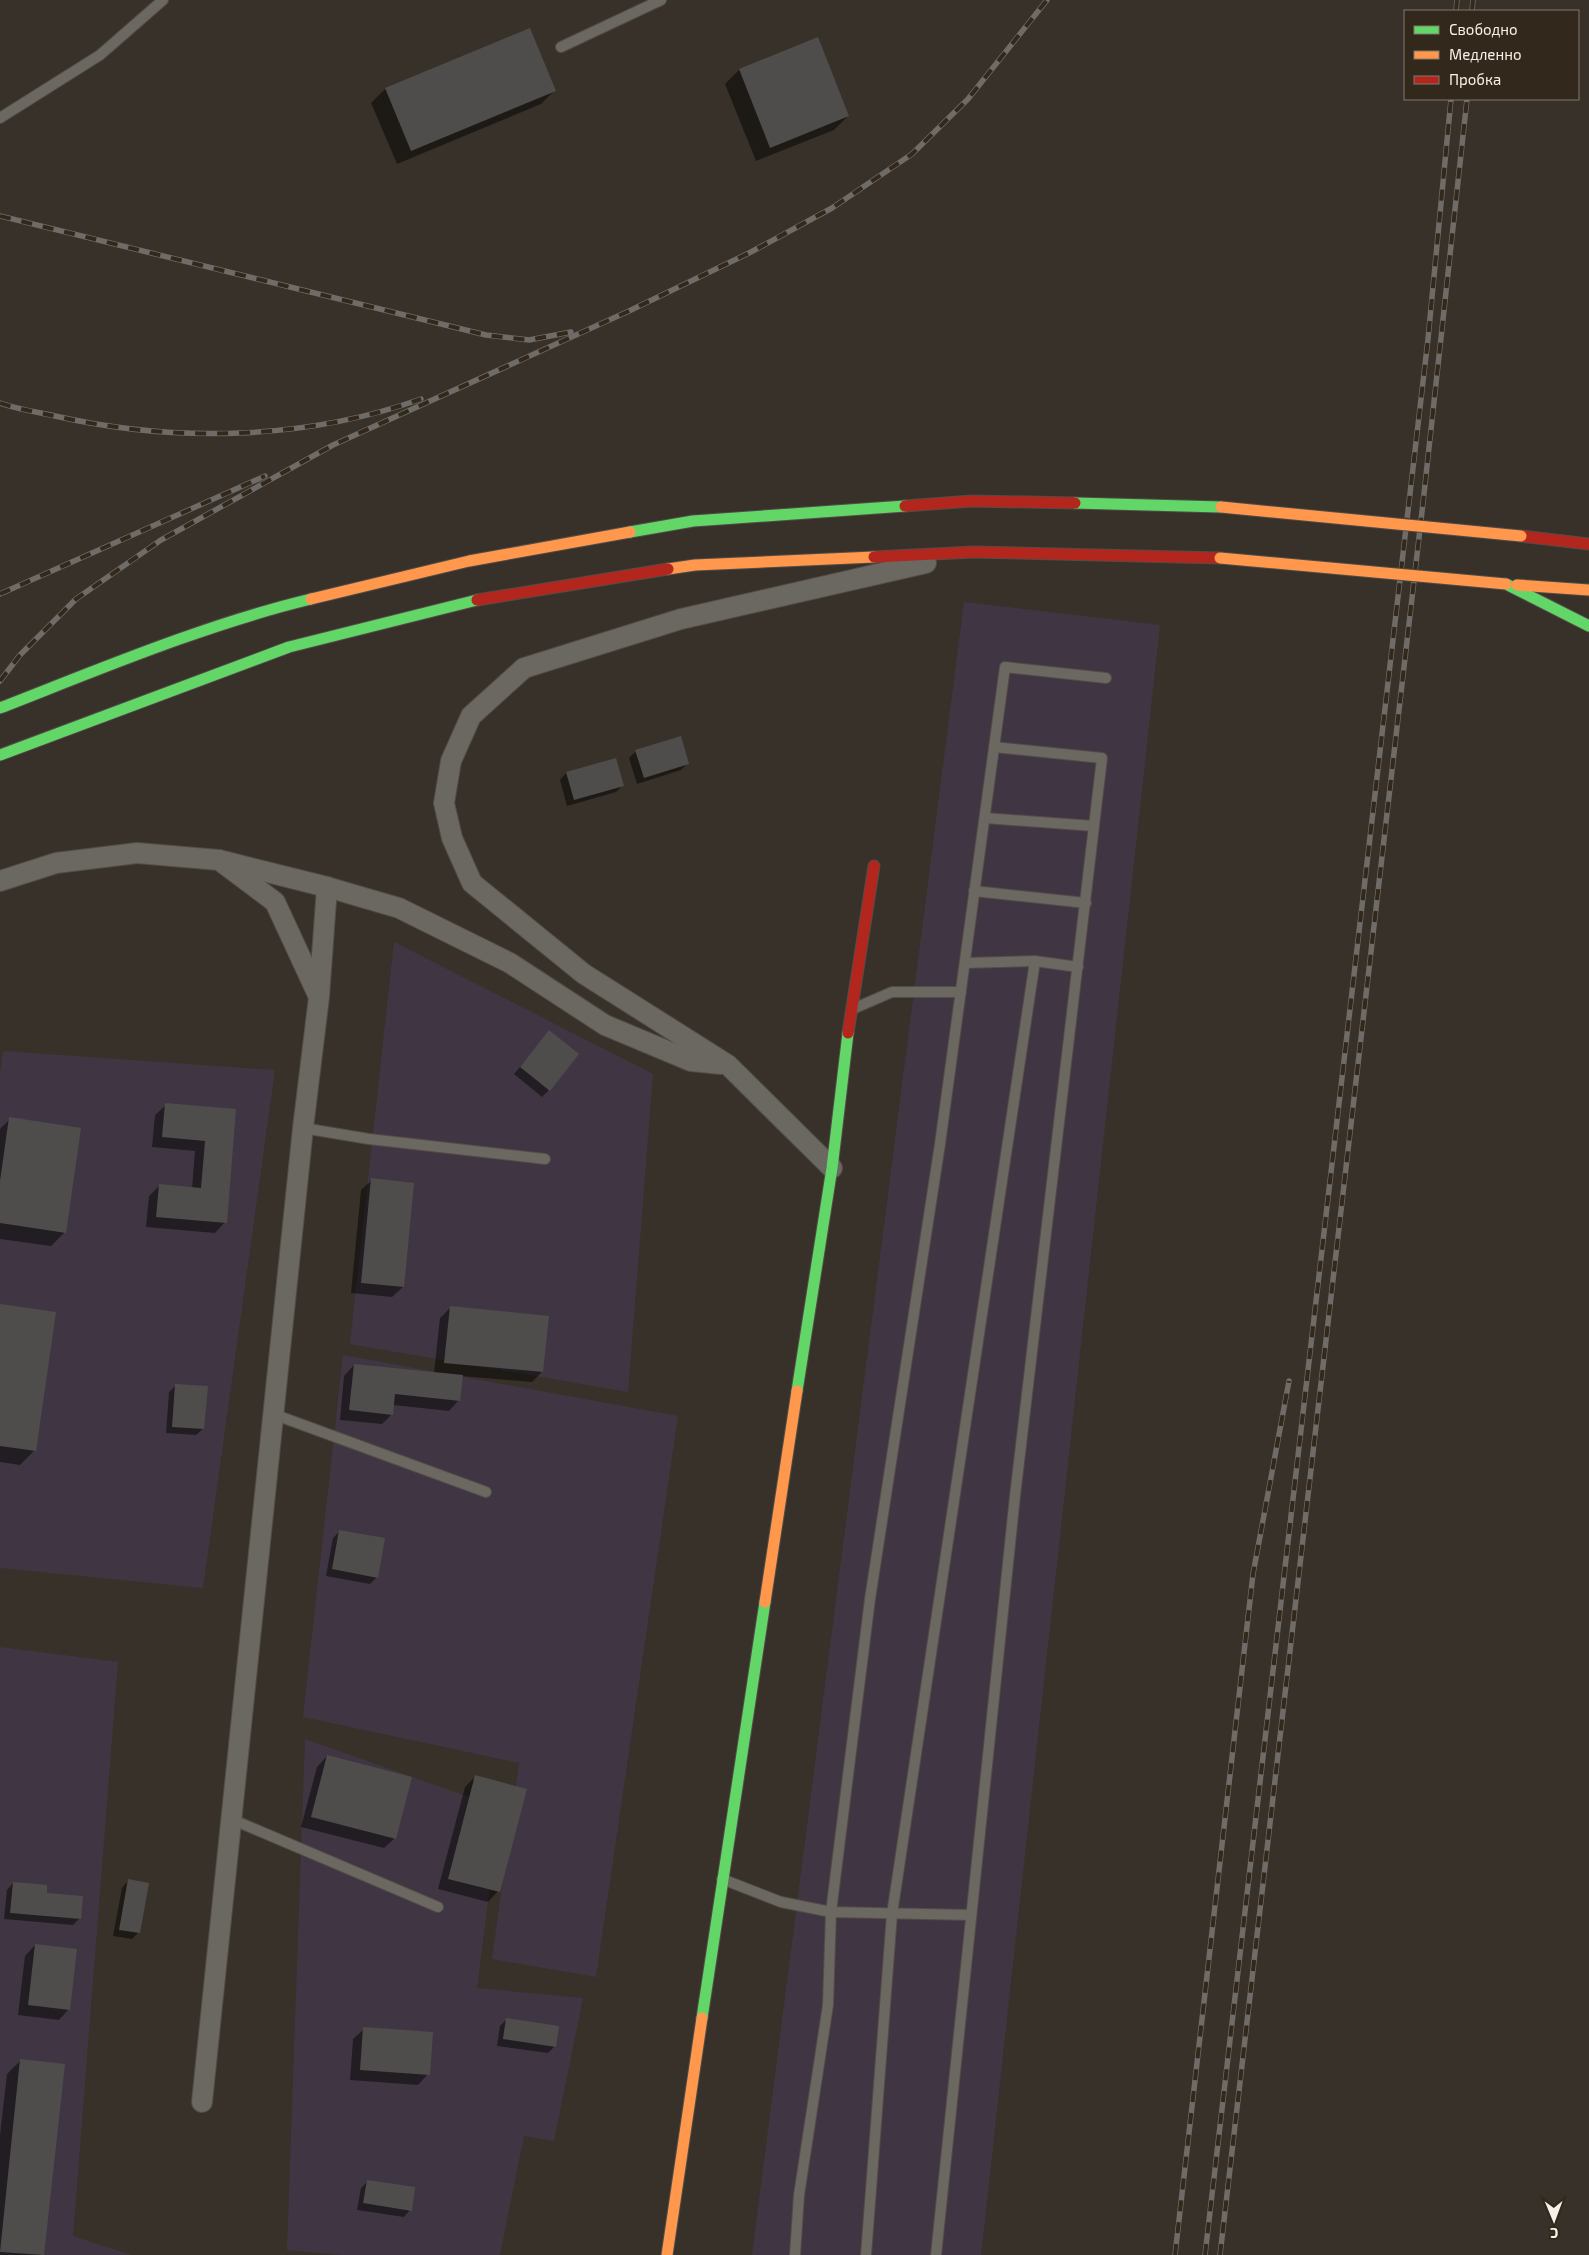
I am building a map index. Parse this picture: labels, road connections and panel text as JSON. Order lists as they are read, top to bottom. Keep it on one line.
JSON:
{"legend":["Свободно","Медленно","Пробка"],"north":"bottom"}
